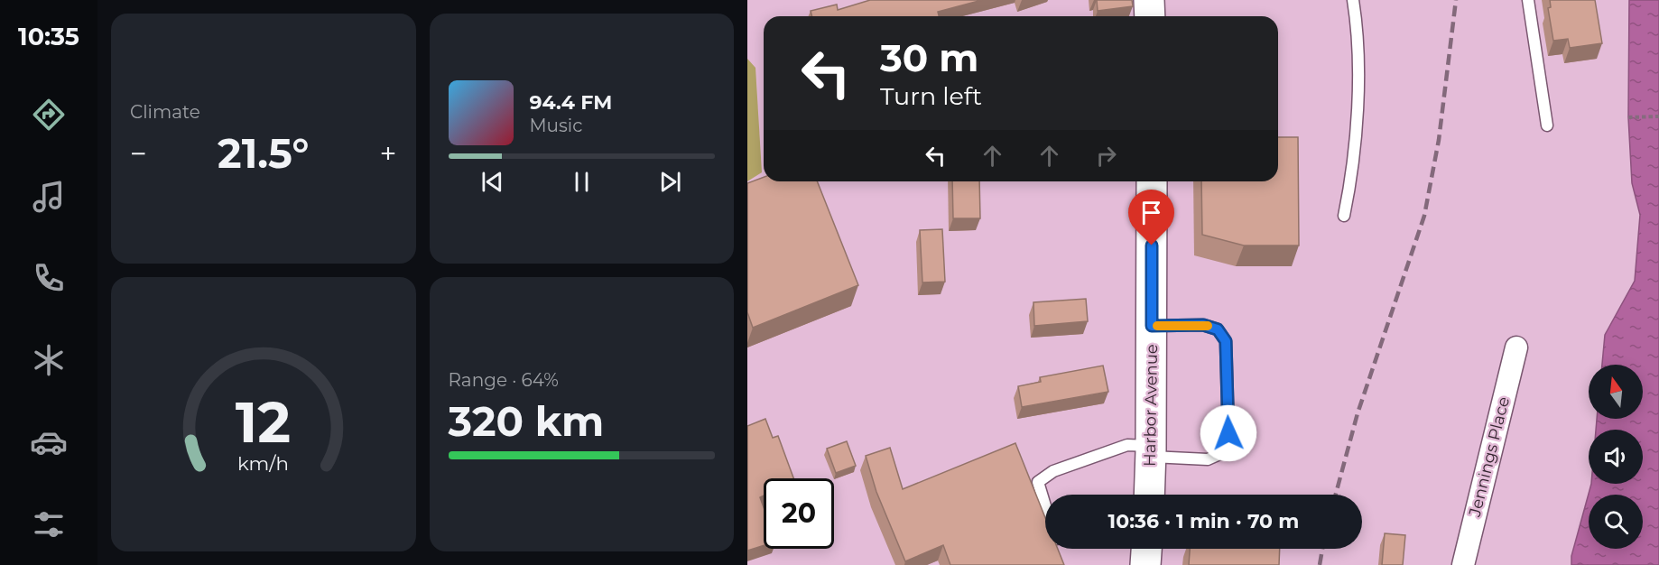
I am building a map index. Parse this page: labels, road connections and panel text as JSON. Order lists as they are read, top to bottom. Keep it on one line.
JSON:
{"streets":{"main road":["Harbor Avenue"],"street":["Jennings Place"]},"north":"top","page":{"tabs":"10:35","tile":["Climate",["Range · 64%","320 km"]],"turn":["30 m","Turn left"],"song":["94.4 FM","Music"],"heat":["−","21.5°","+"],"limit":"20","trip":"10:36 · 1 min · 70 m","gauge":["12","km/h"]}}
